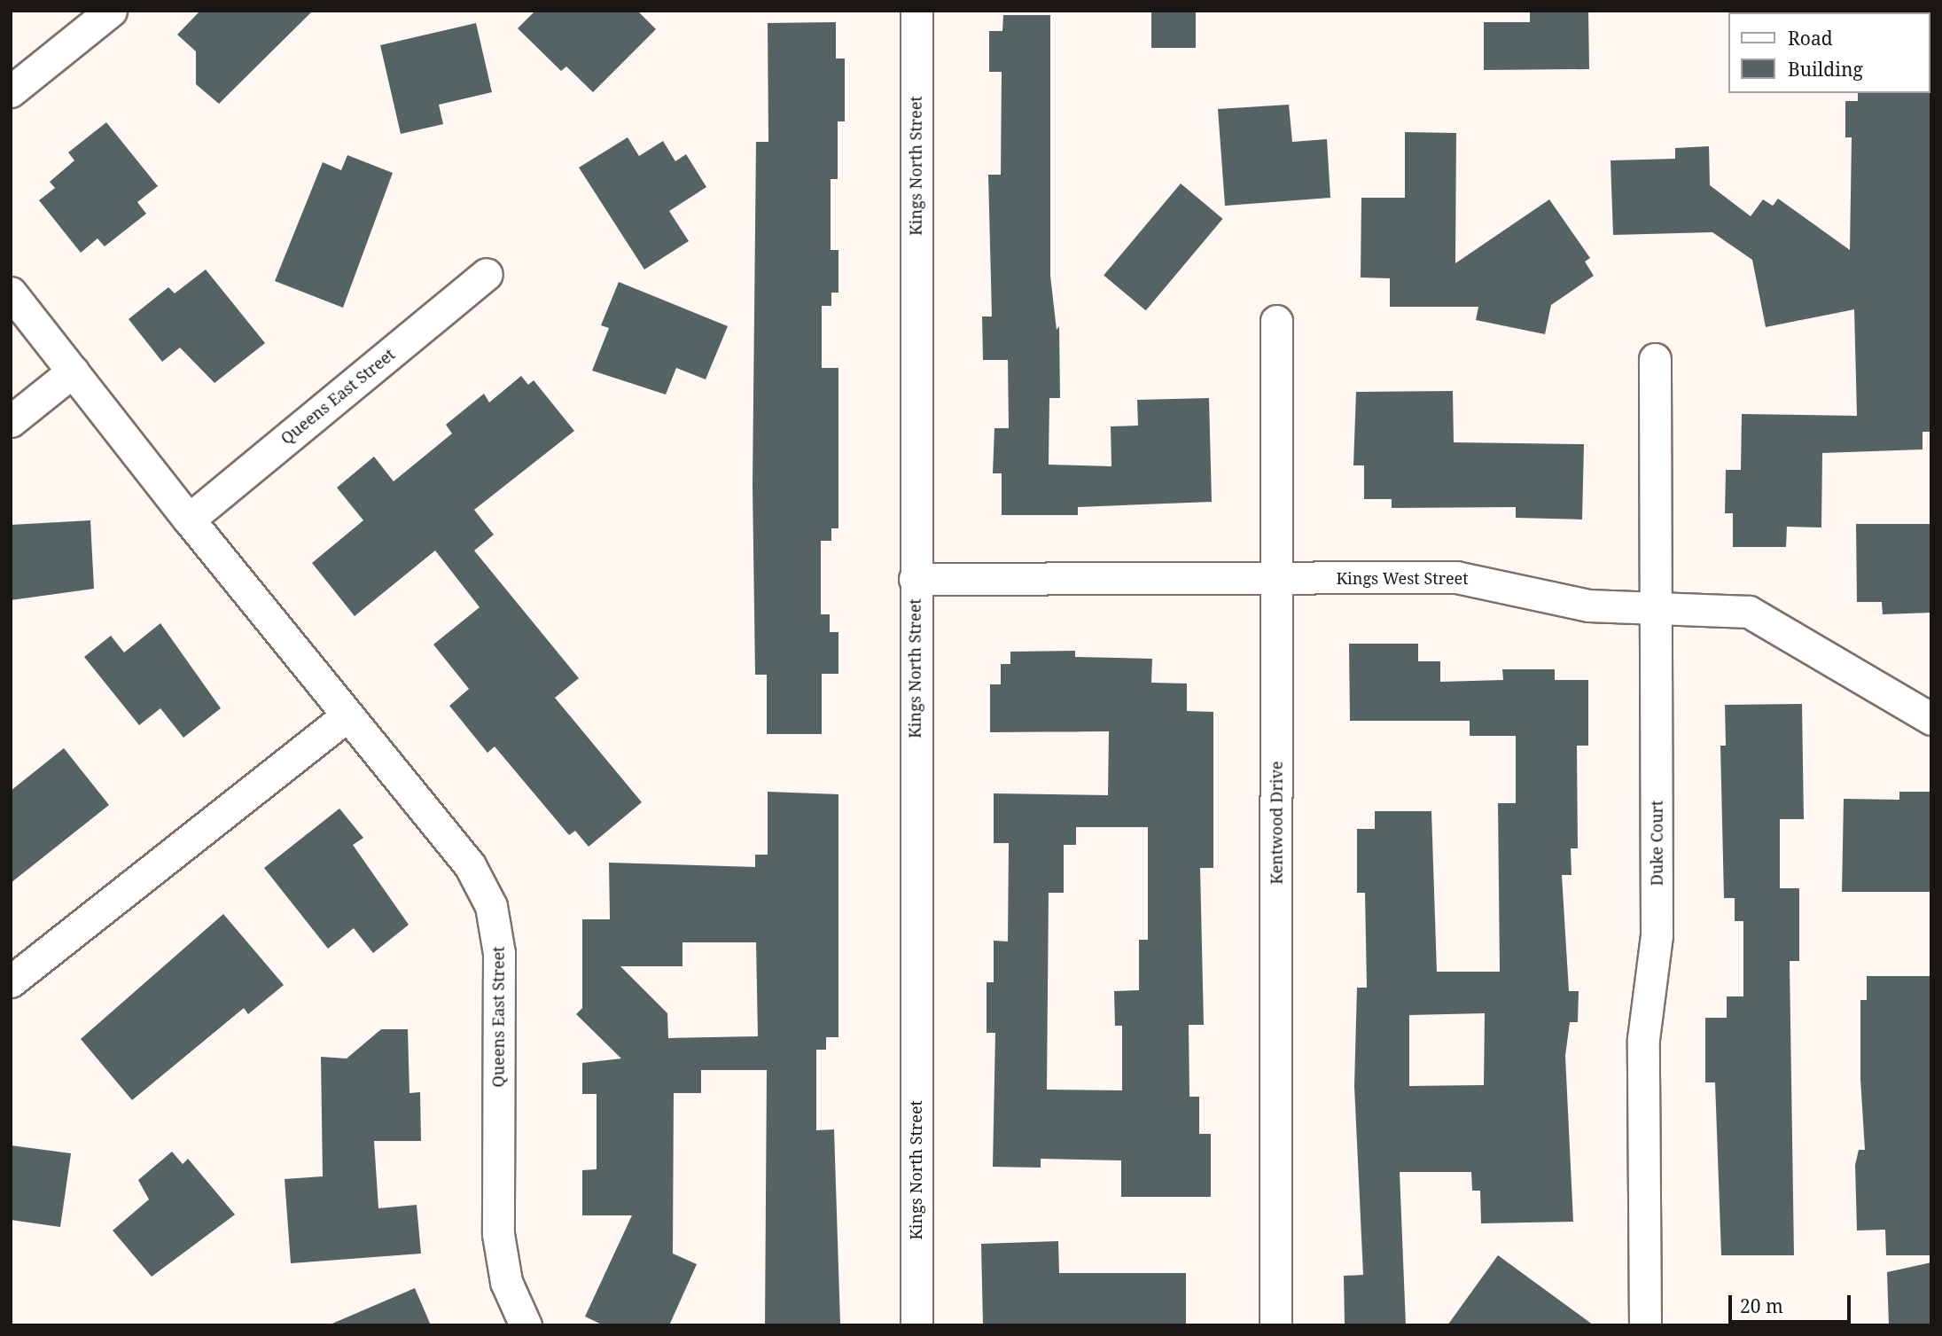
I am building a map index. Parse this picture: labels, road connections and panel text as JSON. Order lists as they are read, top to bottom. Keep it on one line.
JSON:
{"streets":{"street":["Kings North Street","Queens East Street","Kings West Street","Kentwood Drive","Duke Court"]},"crossings":[["Kings North Street","Kings West Street"],["Kings West Street","Kentwood Drive"],["Kings West Street","Duke Court"]],"legend":["Road","Building"],"scale_bar":"20 m"}
